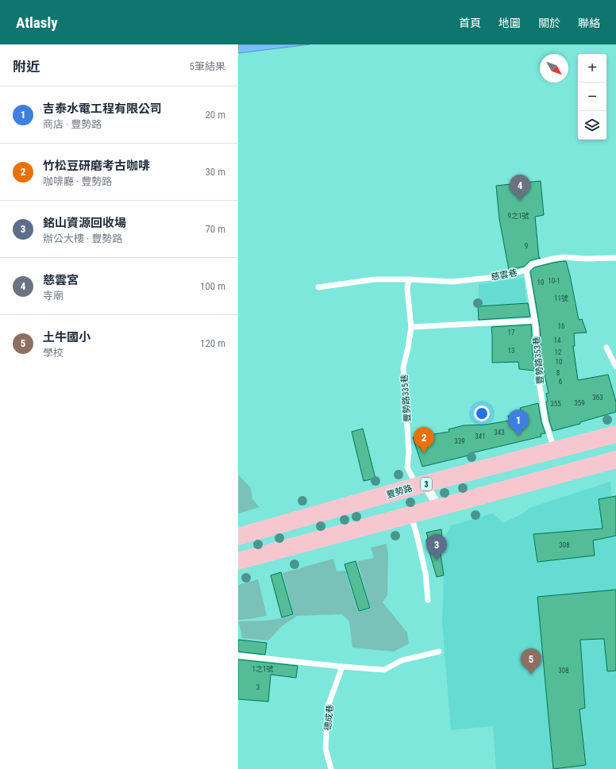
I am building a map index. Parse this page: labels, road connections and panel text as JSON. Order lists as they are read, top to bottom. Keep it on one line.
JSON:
{"streets":{"main road":["3","豐勢路"],"lane":["慈雲巷","豐勢路353巷","豐勢路335巷","德成巷"]},"crossings":[["慈雲巷","豐勢路353巷"],["豐勢路353巷","豐勢路"],["豐勢路335巷","豐勢路"]],"house_numbers":["9之1號","9","10-1","10","11號","16","17","14","13","12","10","8","6","363","359","355","343","341","339","308","1之1號","308","3"],"north":"bottom right","page":{"header":"Atlasly","nav":["首頁","地圖","關於","聯絡"],"heading":["附近","5筆結果"],"map_buttons":["+","−"],"list":[{"mark":"1","name":"吉泰水電工程有限公司","note":"商店 · 豐勢路","value":"20 m"},{"mark":"2","name":"竹松豆研磨考古咖啡","note":"咖啡廳 · 豐勢路","value":"30 m"},{"mark":"3","name":"銘山資源回收場","note":"辦公大樓 · 豐勢路","value":"70 m"},{"mark":"4","name":"慈雲宮","note":"寺廟","value":"100 m"},{"mark":"5","name":"土牛國小","note":"學校","value":"120 m"}],"pins":["4","1","2","3","5"]}}
